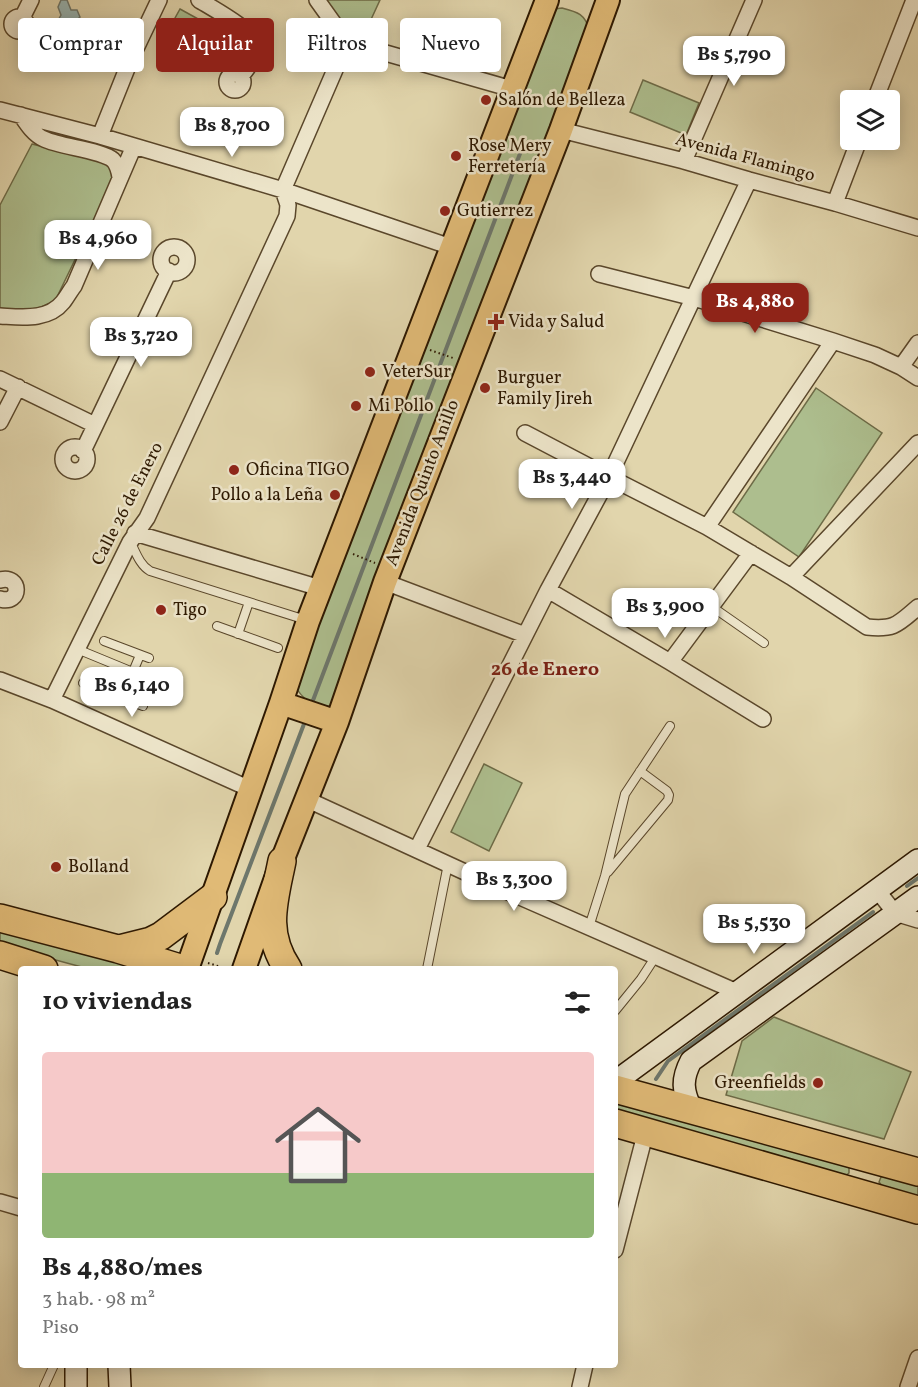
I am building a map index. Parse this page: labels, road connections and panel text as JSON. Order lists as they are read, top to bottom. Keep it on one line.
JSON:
{"streets":{"main road":["Avenida Quinto Anillo"],"street":["Avenida Flamingo","Calle 26 de Enero"]},"crossings":[["Avenida Flamingo","Avenida Quinto Anillo"]],"districts":["26 de Enero"],"places":{"other":["Salón de Belleza","Rose Mery Ferretería","Gutierrez","VeterSur","Burguer Family Jireh","Mi Pollo","Oficina TIGO","Pollo a la Leña","Tigo","Bolland","Greenfields"],"health":["Vida y Salud"]},"page":{"chip":["Comprar","Alquilar","Filtros","Nuevo"],"price":["Bs 5,790","Bs 8,700","Bs 4,960","Bs 4,880","Bs 3,720","Bs 3,440","Bs 3,900","Bs 6,140","Bs 3,300","Bs 5,530"],"heading":"10 viviendas","list":[{"name":"Bs 4,880/mes","note":"3 hab. · 98 m² · Piso"}]}}
